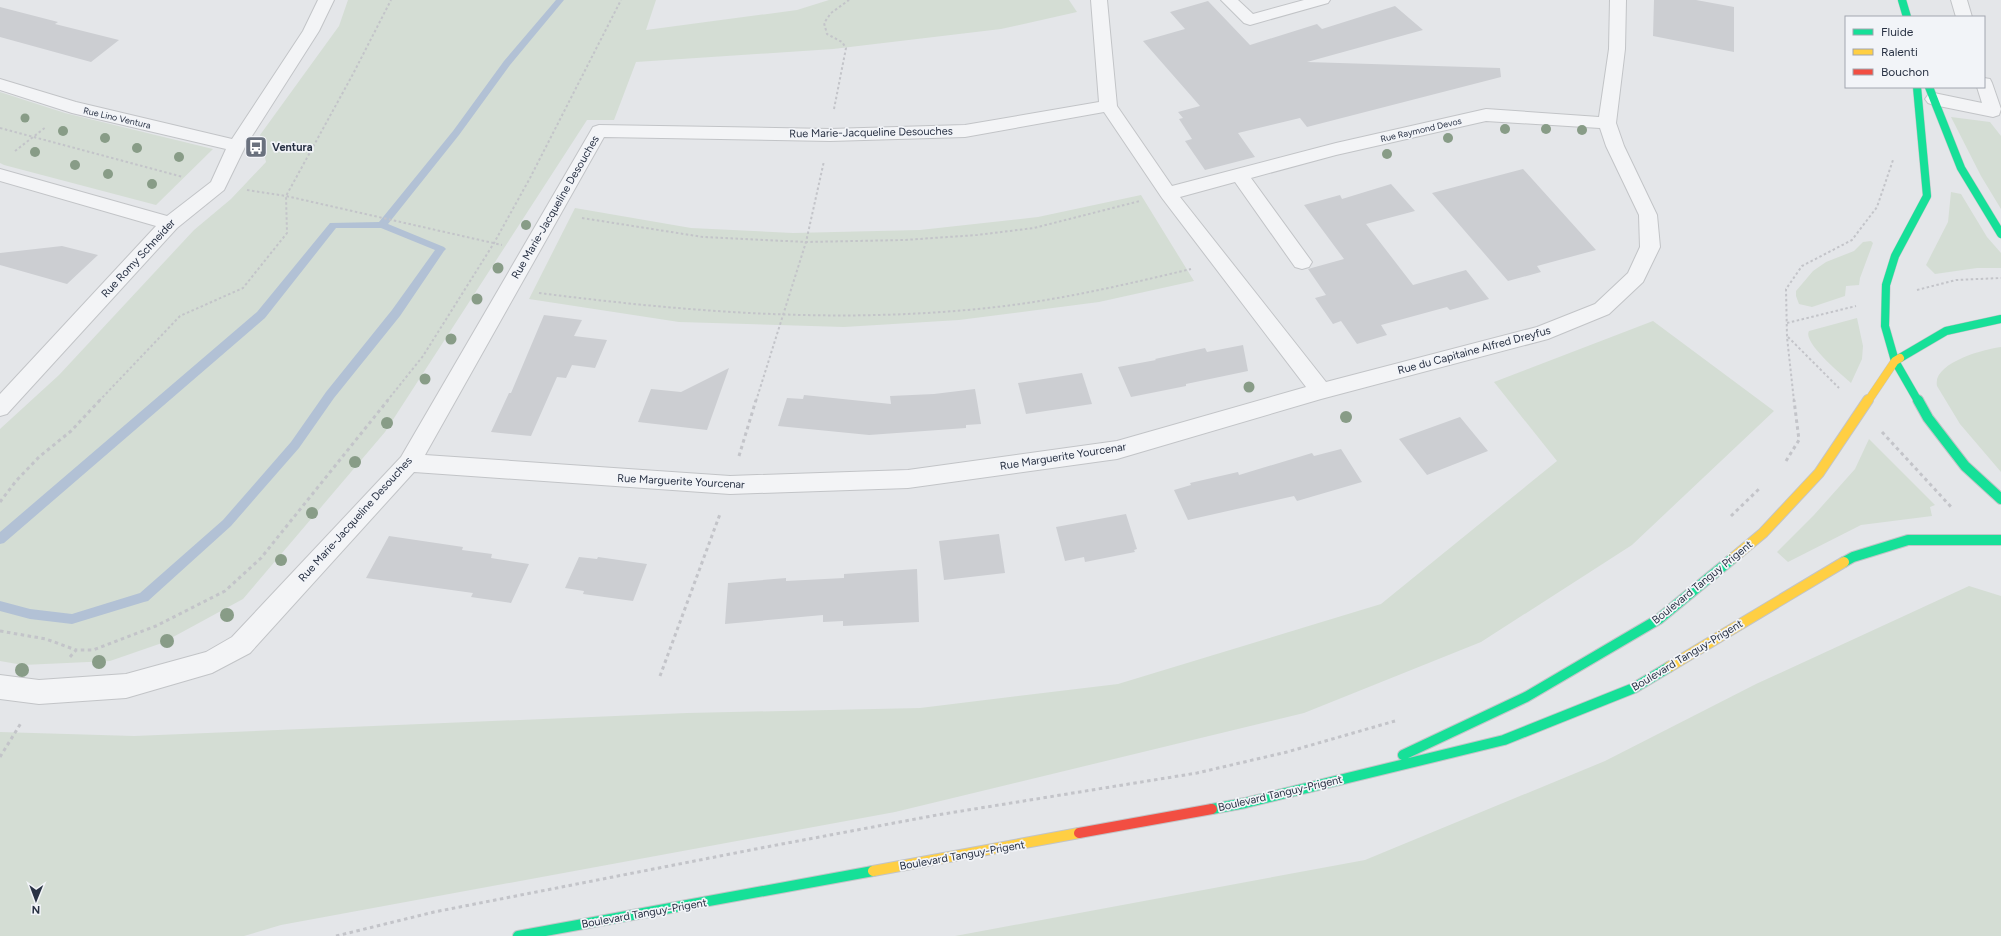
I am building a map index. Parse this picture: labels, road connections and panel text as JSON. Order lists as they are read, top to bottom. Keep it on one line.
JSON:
{"streets":{"main road":["Boulevard Tanguy Prigent","Boulevard Tanguy-Prigent"],"street":["Rue Lino Ventura","Rue Raymond Devos","Rue Marie-Jacqueline Desouches","Rue Romy Schneider","Rue du Capitaine Alfred Dreyfus","Rue Marguerite Yourcenar"]},"crossings":[["Rue Lino Ventura","Rue Romy Schneider"],["Rue Raymond Devos","Rue du Capitaine Alfred Dreyfus"],["Rue Marie-Jacqueline Desouches","Rue Marguerite Yourcenar"],["Rue du Capitaine Alfred Dreyfus","Rue Marguerite Yourcenar"],["Boulevard Tanguy Prigent","Boulevard Tanguy-Prigent"]],"places":{"bus stop":["Ventura"]},"legend":["Fluide","Ralenti","Bouchon"],"north":"bottom"}
